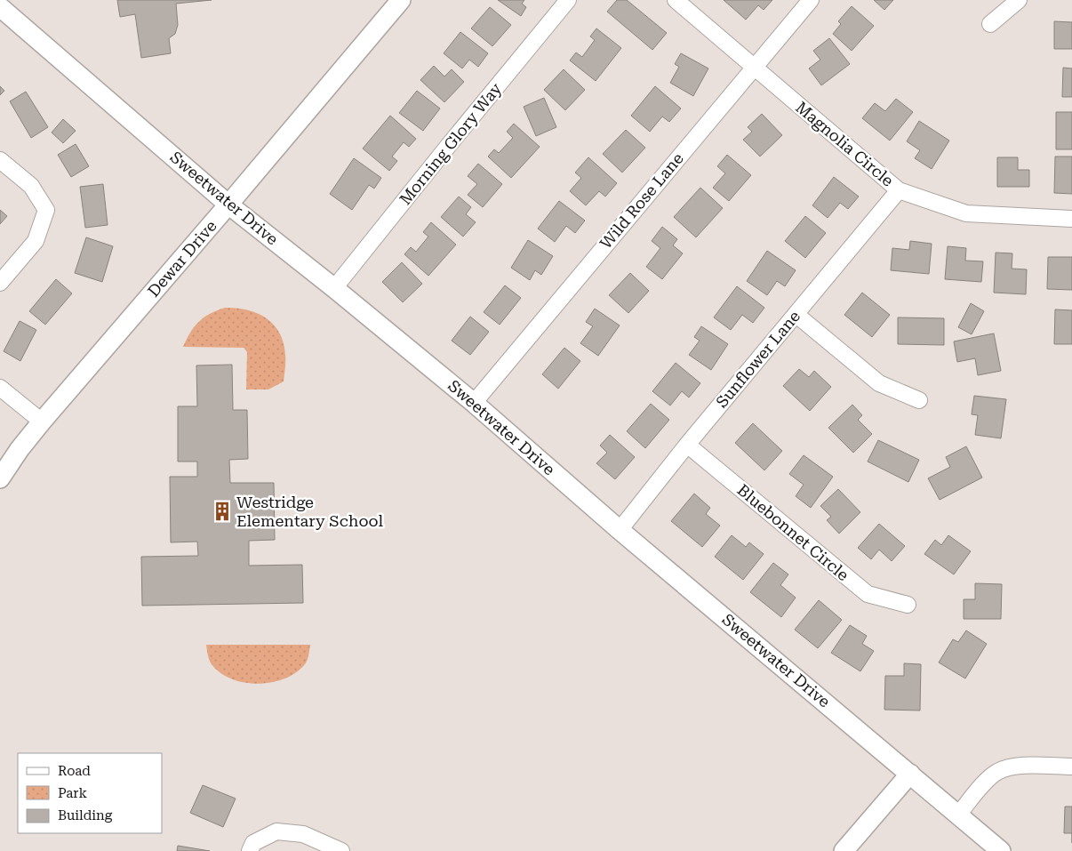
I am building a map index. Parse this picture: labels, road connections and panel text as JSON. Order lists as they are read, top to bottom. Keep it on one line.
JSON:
{"streets":{"street":["Morning Glory Way","Magnolia Circle","Sweetwater Drive","Wild Rose Lane","Dewar Drive","Sunflower Lane","Bluebonnet Circle"]},"crossings":[["Morning Glory Way","Sweetwater Drive"],["Magnolia Circle","Wild Rose Lane"],["Magnolia Circle","Sunflower Lane"],["Sweetwater Drive","Wild Rose Lane"],["Sweetwater Drive","Dewar Drive"],["Sweetwater Drive","Sunflower Lane"],["Sunflower Lane","Bluebonnet Circle"]],"places":{"building":["Westridge Elementary School"]},"legend":["Road","Park","Building"]}
